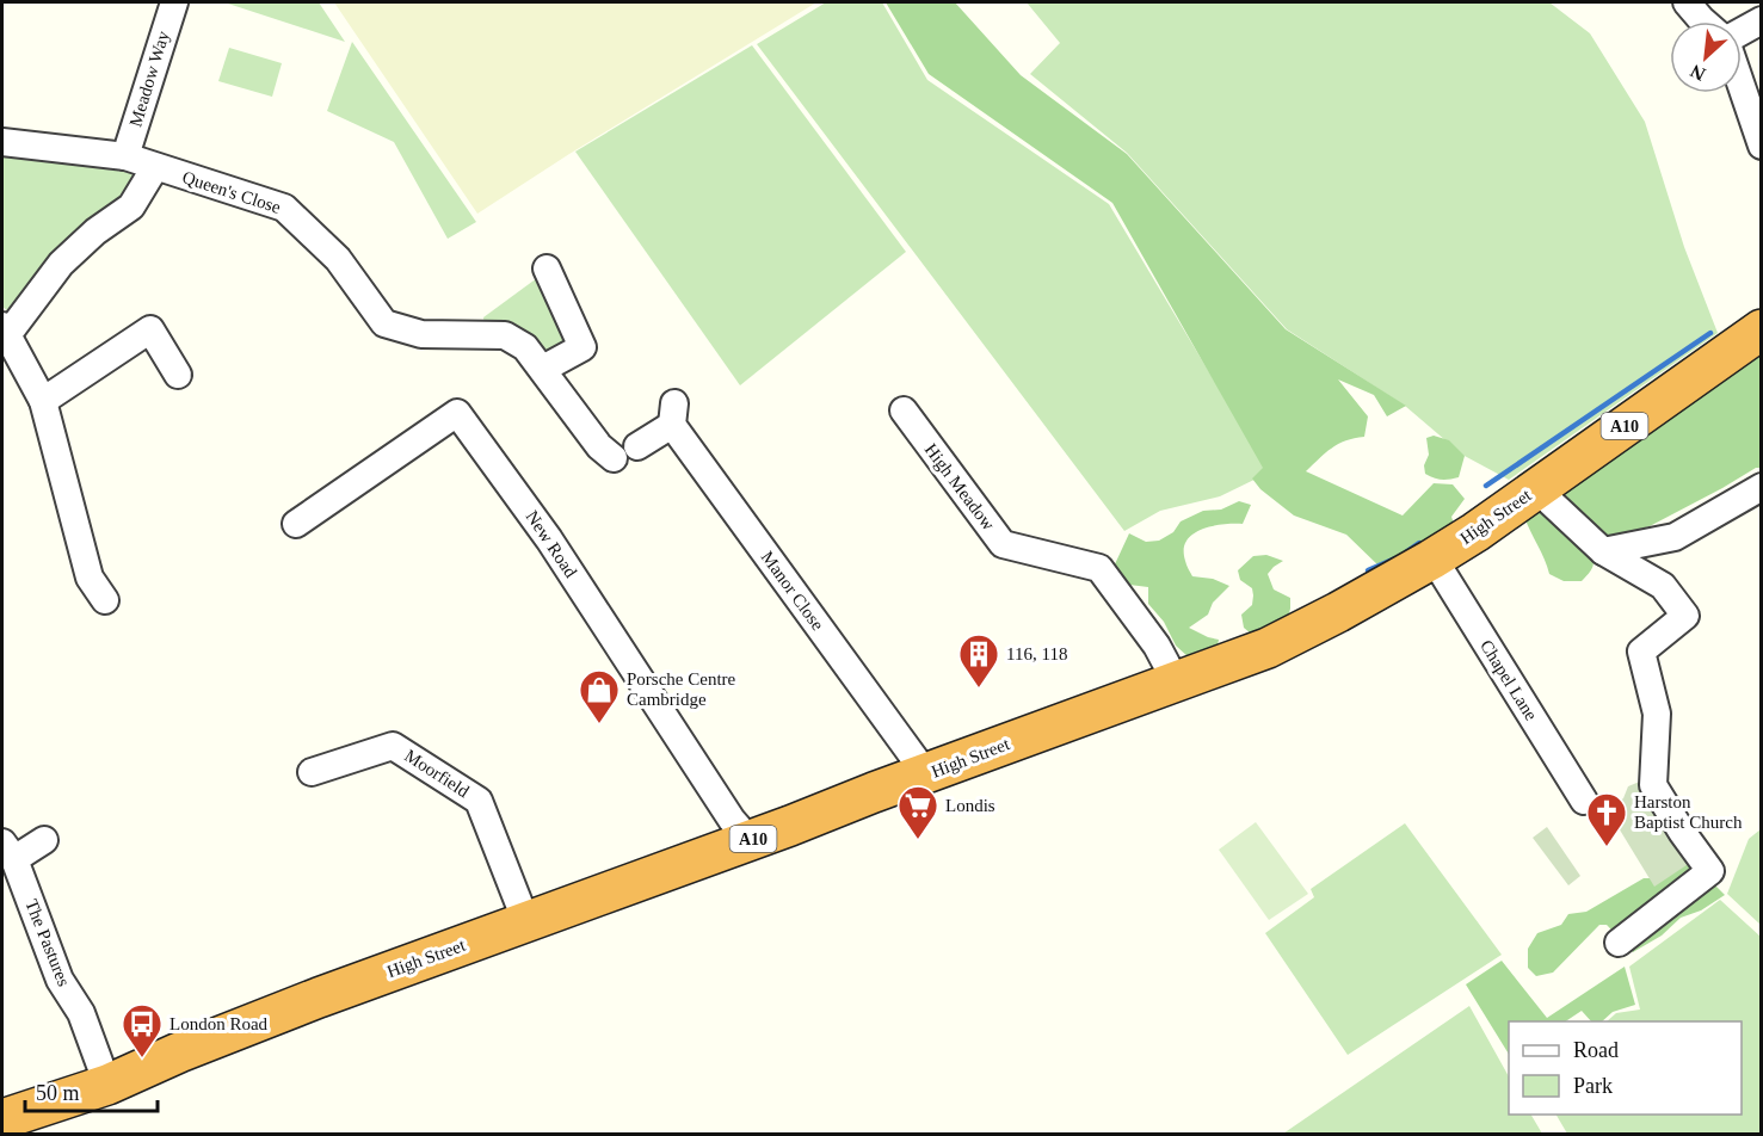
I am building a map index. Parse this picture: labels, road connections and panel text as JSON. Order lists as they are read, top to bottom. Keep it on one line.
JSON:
{"streets":{"highway":["A10","High Street"],"street":["Meadow Way","Queen's Close","High Meadow","New Road","Manor Close","Chapel Lane","Moorfield","The Pastures"]},"crossings":[["Meadow Way","Queen's Close"],["Queen's Close","Manor Close"],["High Meadow","High Street"],["High Street","New Road"],["High Street","Manor Close"],["High Street","Chapel Lane"],["High Street","Moorfield"],["High Street","The Pastures"]],"places":{"building":["116, 118"],"shop":["Porsche Centre Cambridge"],"supermarket":["Londis"],"church":["Harston Baptist Church"],"bus stop":["London Road"]},"legend":["Road","Park"],"scale_bar":"50 m","north":"bottom left"}
